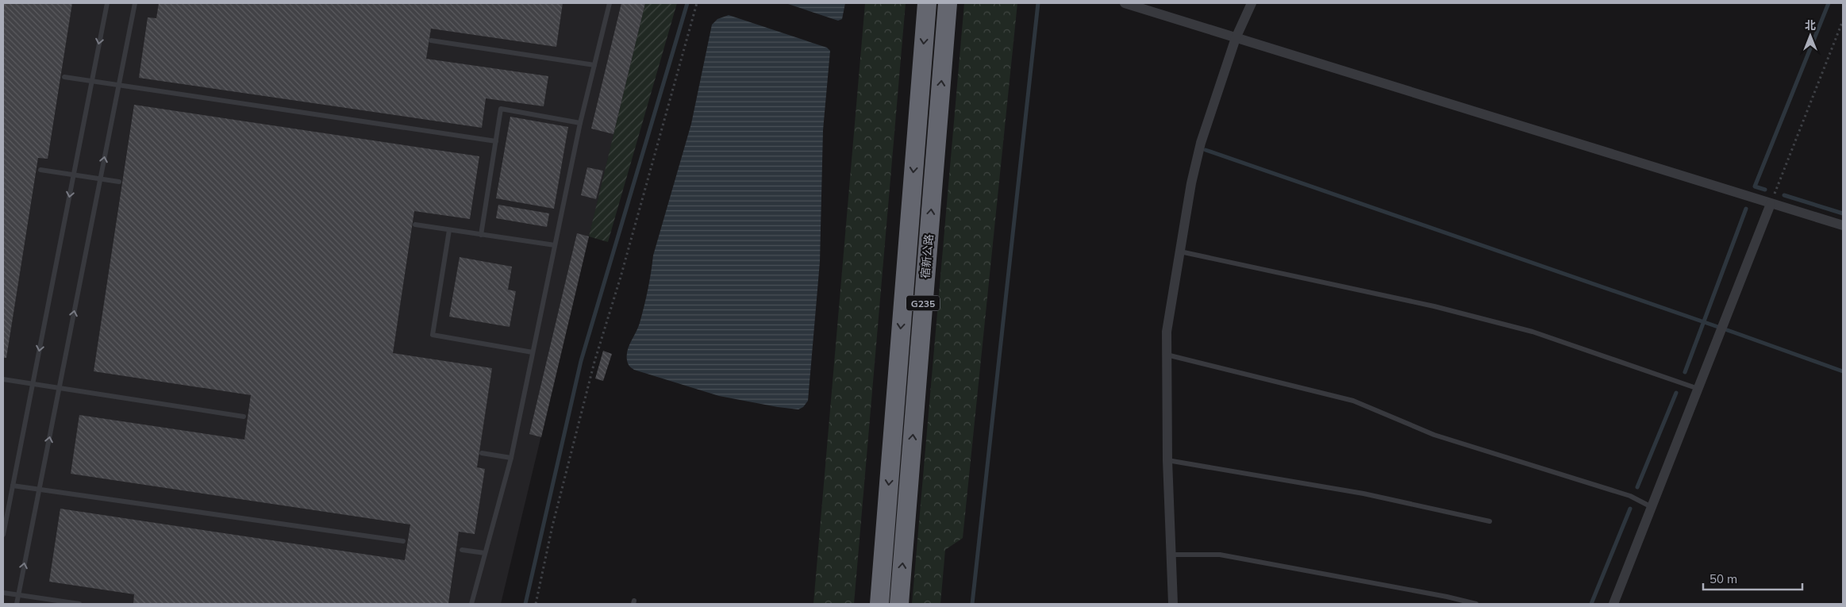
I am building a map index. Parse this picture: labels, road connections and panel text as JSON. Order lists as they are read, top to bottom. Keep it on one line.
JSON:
{"streets":{"highway":["宿新公路","G235"]},"scale_bar":"50 m","north":"top"}
